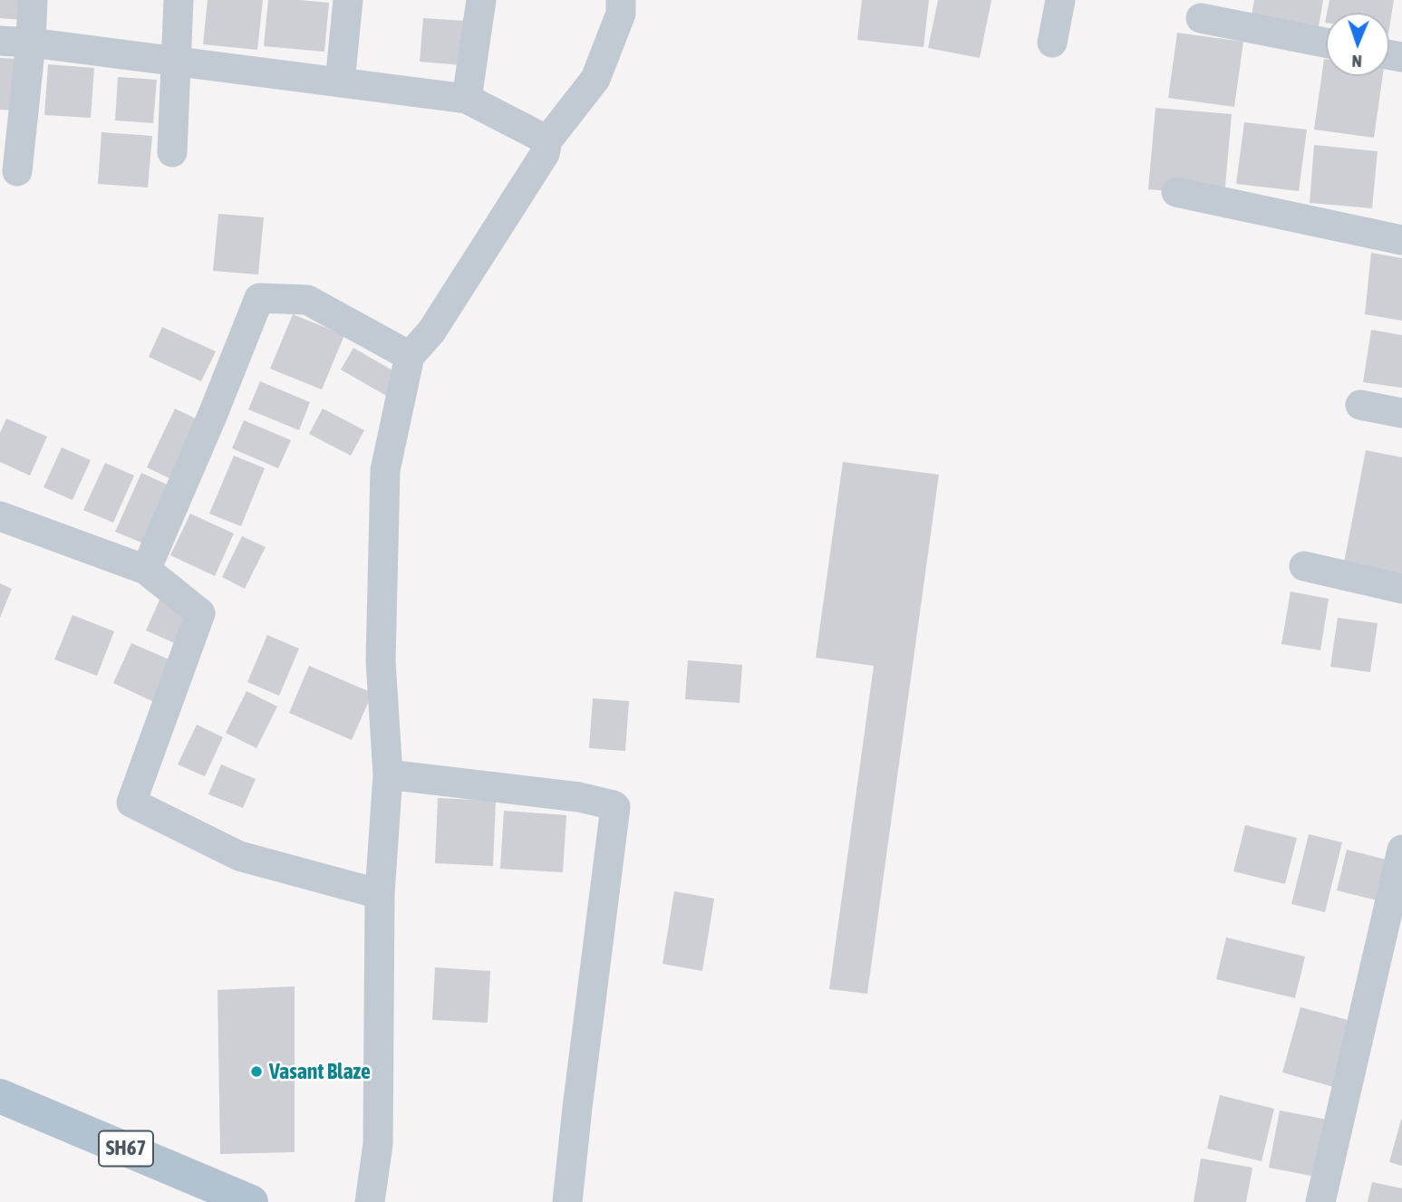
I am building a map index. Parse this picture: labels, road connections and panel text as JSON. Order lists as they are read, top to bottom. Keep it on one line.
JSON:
{"streets":{"main road":["SH67"]},"places":["Vasant Blaze"],"north":"bottom"}
